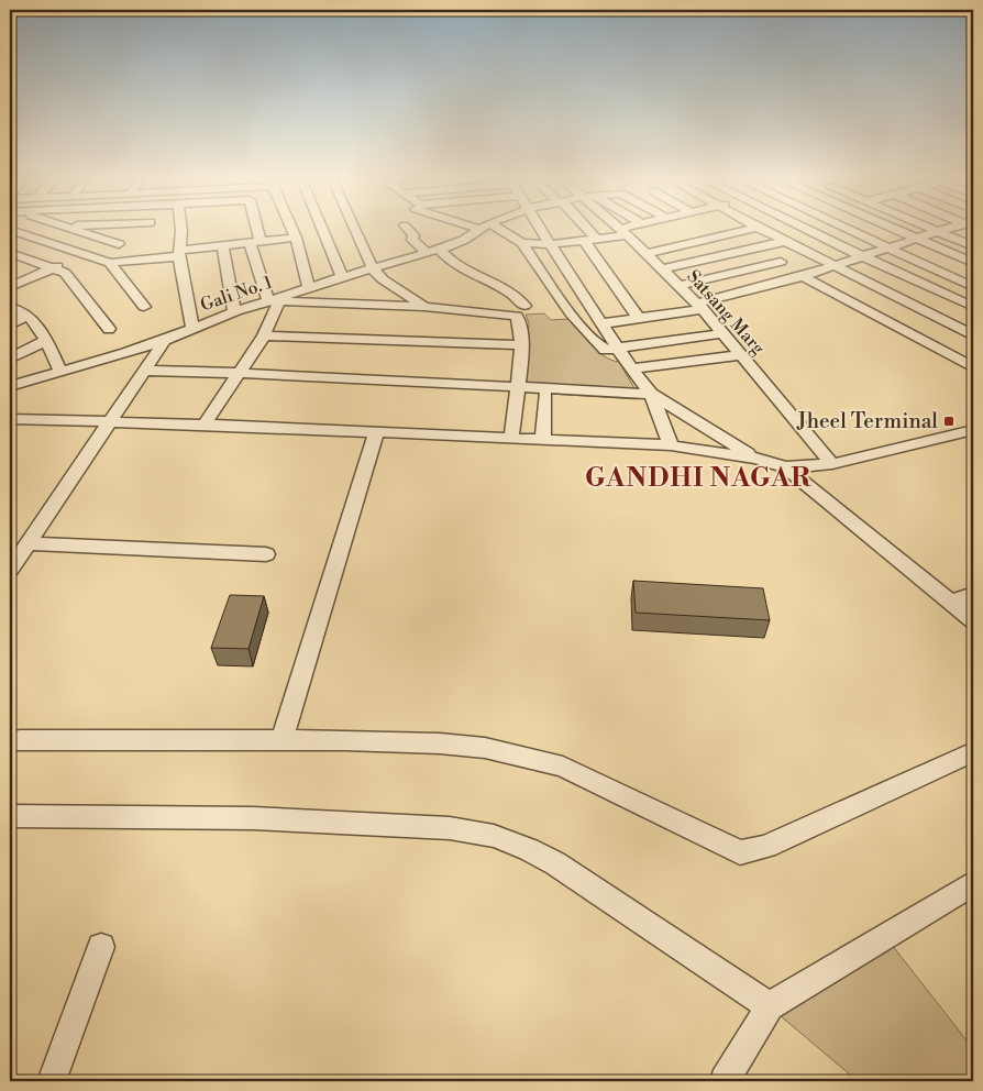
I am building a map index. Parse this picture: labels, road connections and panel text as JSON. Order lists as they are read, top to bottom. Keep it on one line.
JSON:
{"streets":{"street":["Gali No. 1","Satsang Marg"]},"districts":["GANDHI NAGAR"],"places":{"transit":["Jheel Terminal"]}}
